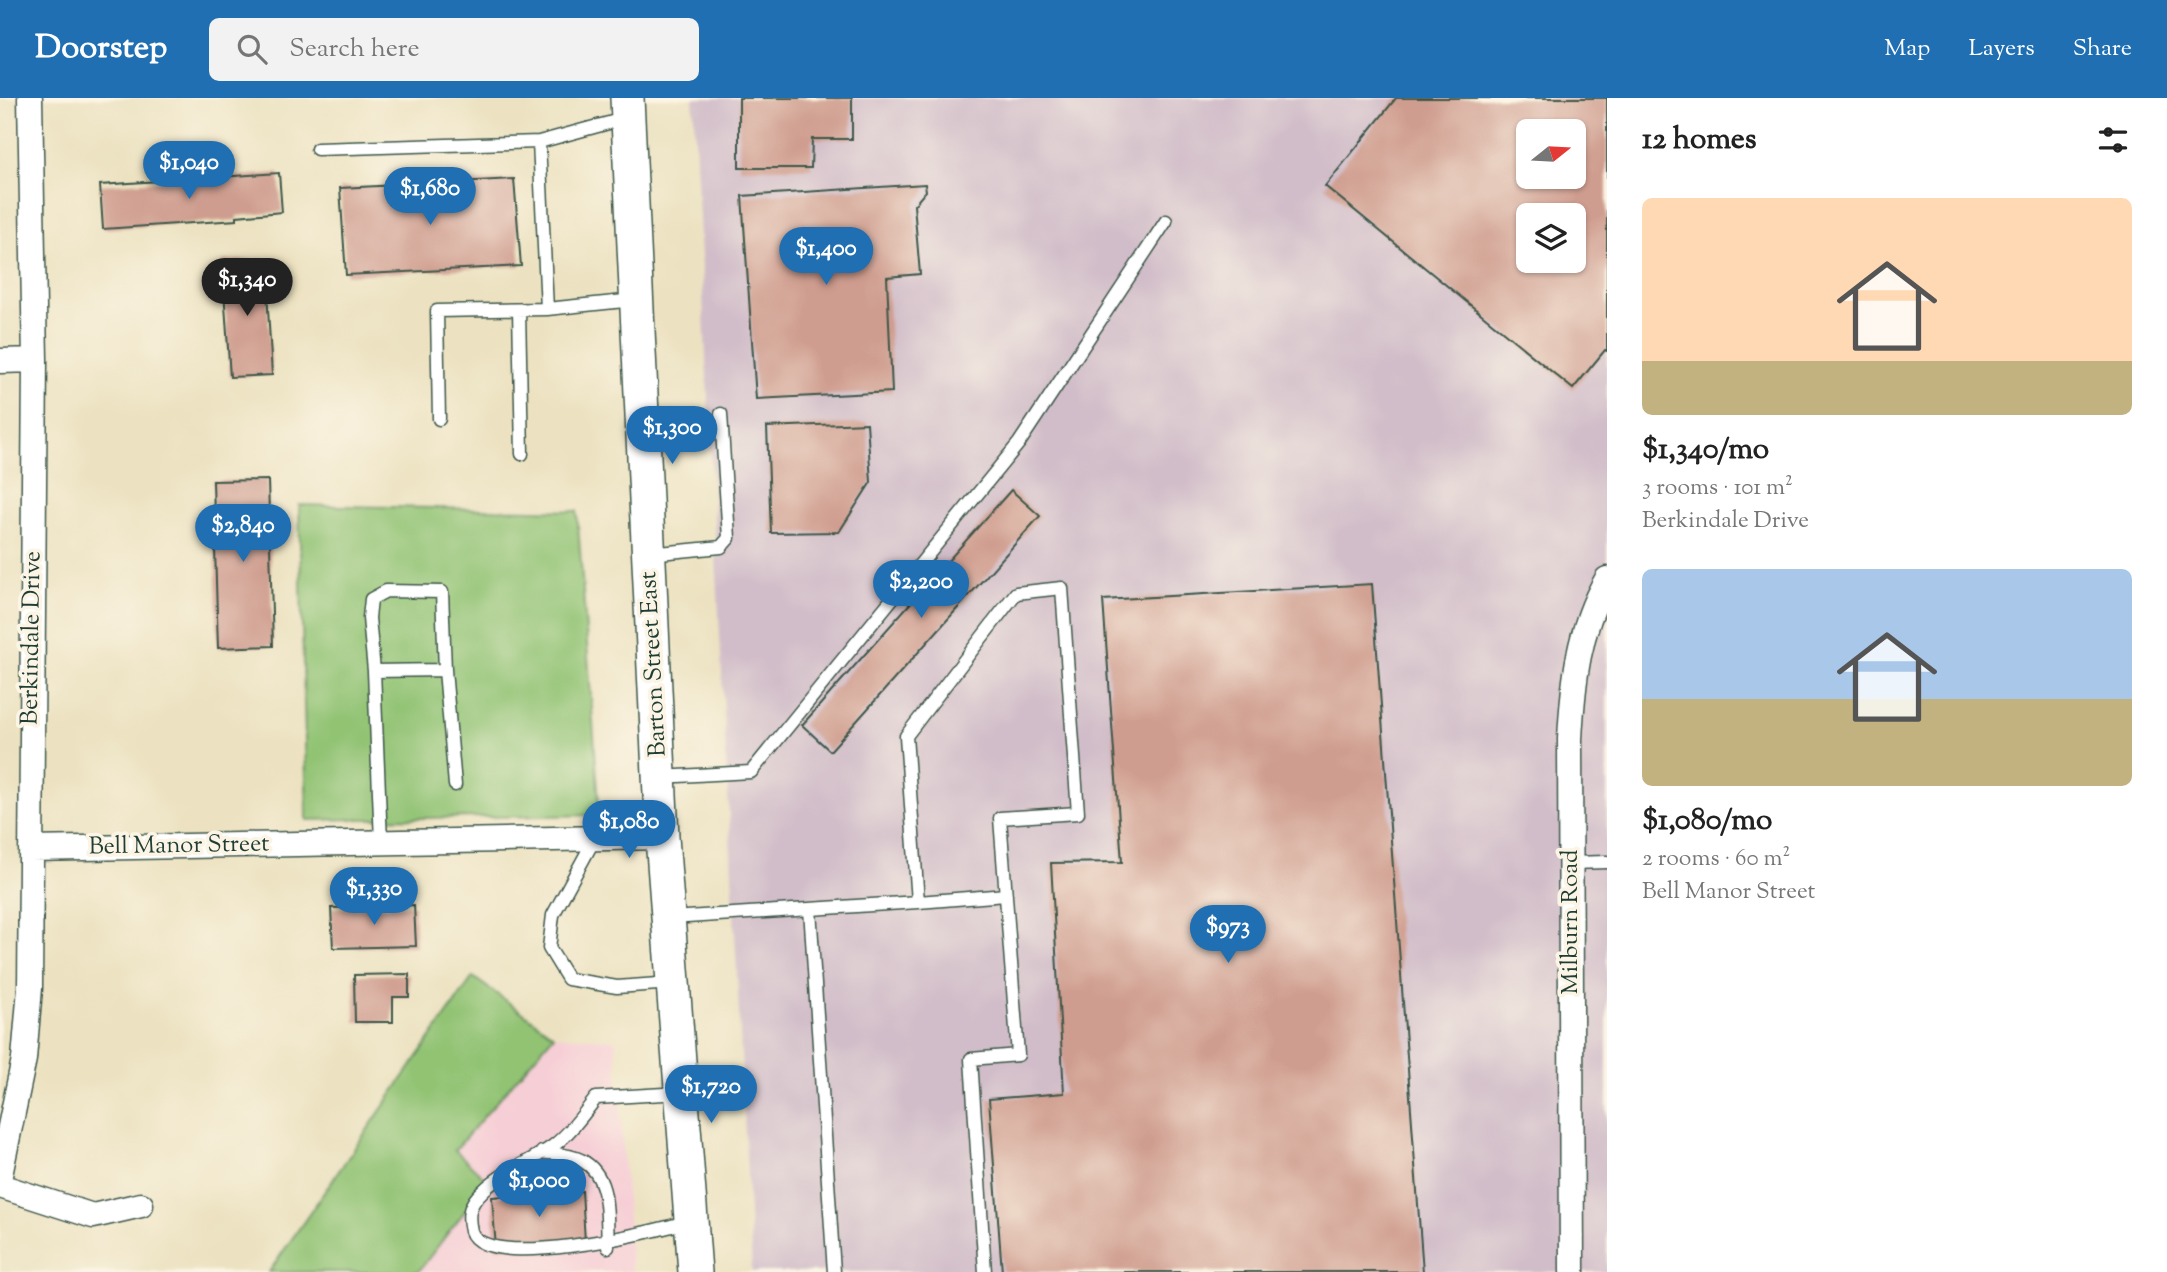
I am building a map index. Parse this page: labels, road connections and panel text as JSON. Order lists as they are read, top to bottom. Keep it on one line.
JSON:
{"streets":{"main road":["Barton Street East"],"street":["Berkindale Drive","Bell Manor Street","Milburn Road"]},"crossings":[["Berkindale Drive","Bell Manor Street"],["Barton Street East","Bell Manor Street"]],"north":"right","page":{"header":"Doorstep","search":"Search here","nav":["Map","Layers","Share"],"heading":"12 homes","price":["$1,040","$1,680","$1,400","$1,340","$1,300","$2,840","$2,200","$1,080","$1,330","$973","$1,720","$1,000"],"list":[{"name":"$1,340/mo","note":"3 rooms · 101 m² · Berkindale Drive"},{"name":"$1,080/mo","note":"2 rooms · 60 m² · Bell Manor Street"}]}}
